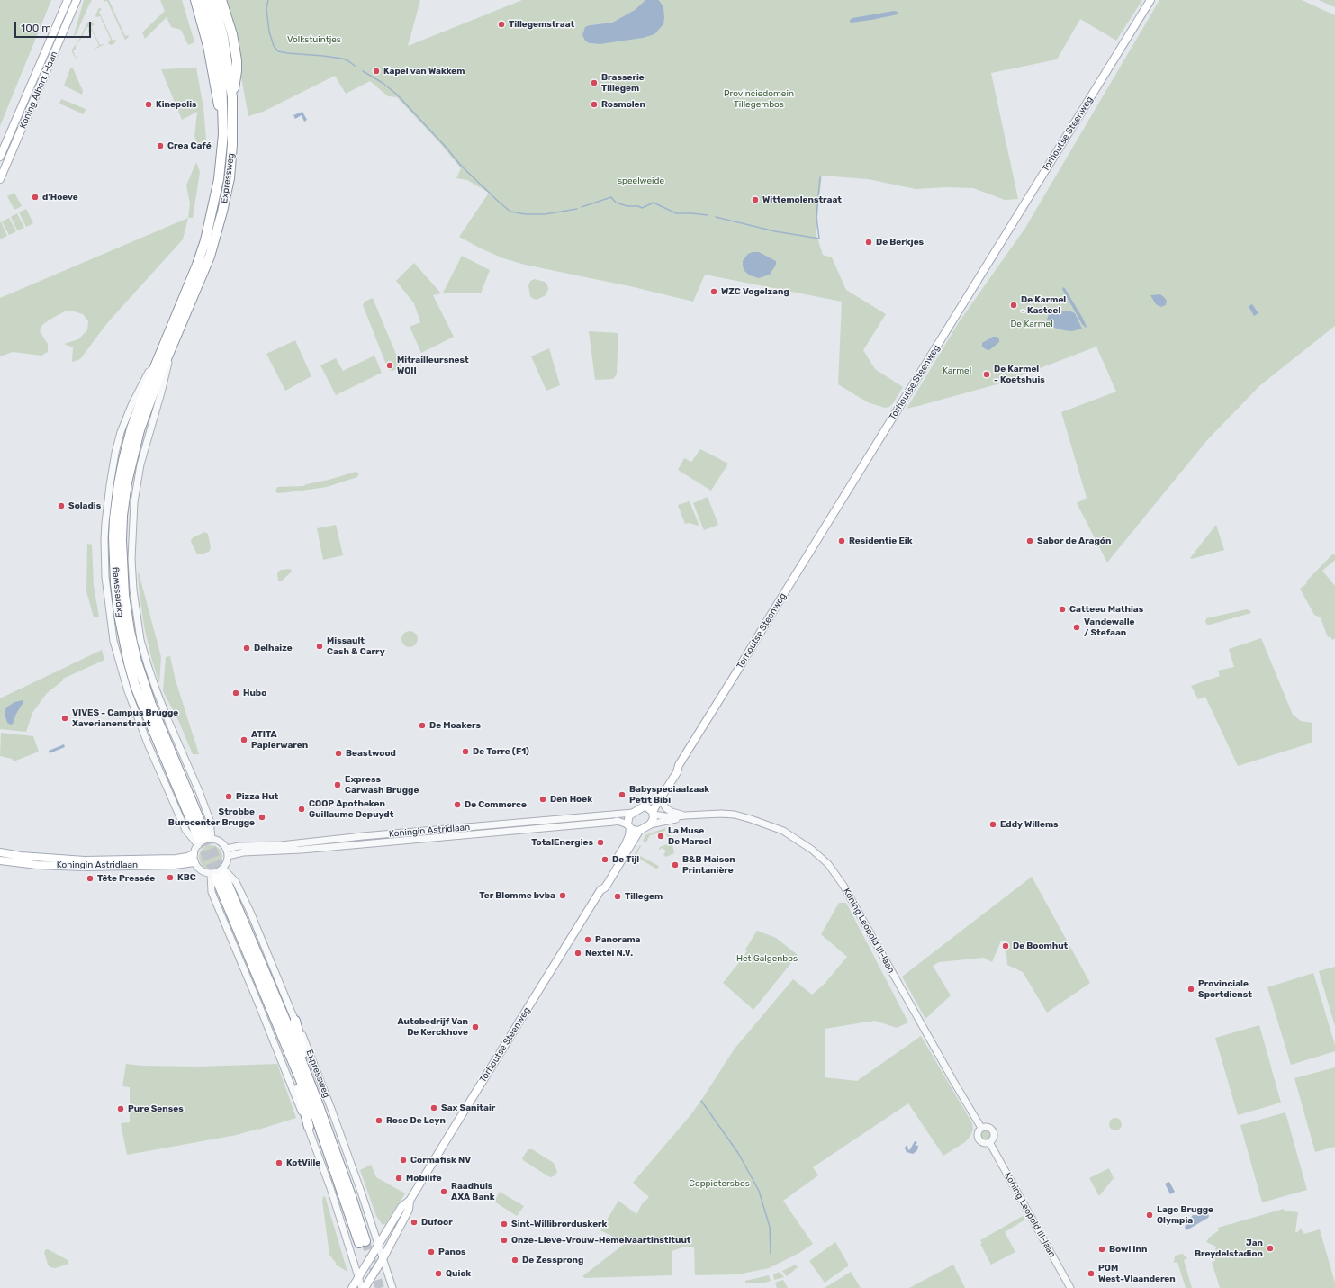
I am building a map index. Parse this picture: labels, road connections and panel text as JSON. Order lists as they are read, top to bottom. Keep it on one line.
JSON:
{"streets":{"highway":["Expressweg"],"main road":["Koning Albert I-laan","Torhoutse Steenweg","Koningin Astridlaan"],"street":["Koning Leopold III-laan"]},"crossings":[["Torhoutse Steenweg","Expressweg"],["Torhoutse Steenweg","Koningin Astridlaan"],["Torhoutse Steenweg","Koning Leopold III-laan"],["Expressweg","Koningin Astridlaan"],["Koningin Astridlaan","Koning Leopold III-laan"]],"parks":["Volkstuintjes","Provinciedomein Tillegembos","speelweide","De Karmel","Karmel","Het Galgenbos","Coppietersbos"],"places":["Tillegemstraat","Kapel van Wakkem","Brasserie Tillegem","Kinepolis","Rosmolen","Crea Café","d'Hoeve","Wittemolenstraat","De Berkjes","WZC Vogelzang","De Karmel - Kasteel","Mitrailleursnest WOII","De Karmel - Koetshuis","Soladis","Residentie Eik","Sabor de Aragón","Catteeu Mathias","Vandewalle / Stefaan","Missault Cash & Carry","Delhaize","Hubo","VIVES - Campus Brugge Xaverianenstraat","De Moakers","ATITA Papierwaren","De Torre (F1)","Beastwood","Express Carwash Brugge","Babyspeciaalzaak Petit Bibi","Pizza Hut","Den Hoek","De Commerce","COOP Apotheken Guillaume Depuydt","Strobbe Burocenter Brugge","Eddy Willems","La Muse De Marcel","TotalEnergies","De Tijl","B&B Maison Printanière","KBC","Tête Pressée","Ter Blomme bvba","Tillegem","Panorama","De Boomhut","Nextel N.V.","Provinciale Sportdienst","Autobedrijf Van De Kerckhove","Sax Sanitair","Pure Senses","Rose De Leyn","Cormafisk NV","KotVille","Mobilife","Raadhuis AXA Bank","Lago Brugge Olympia","Dufoor","Sint-Willibrorduskerk","Onze-Lieve-Vrouw-Hemelvaartinstituut","Jan Breydelstadion","Bowl Inn","Panos","De Zessprong","Quick","POM West-Vlaanderen"],"scale_bar":"100 m"}
